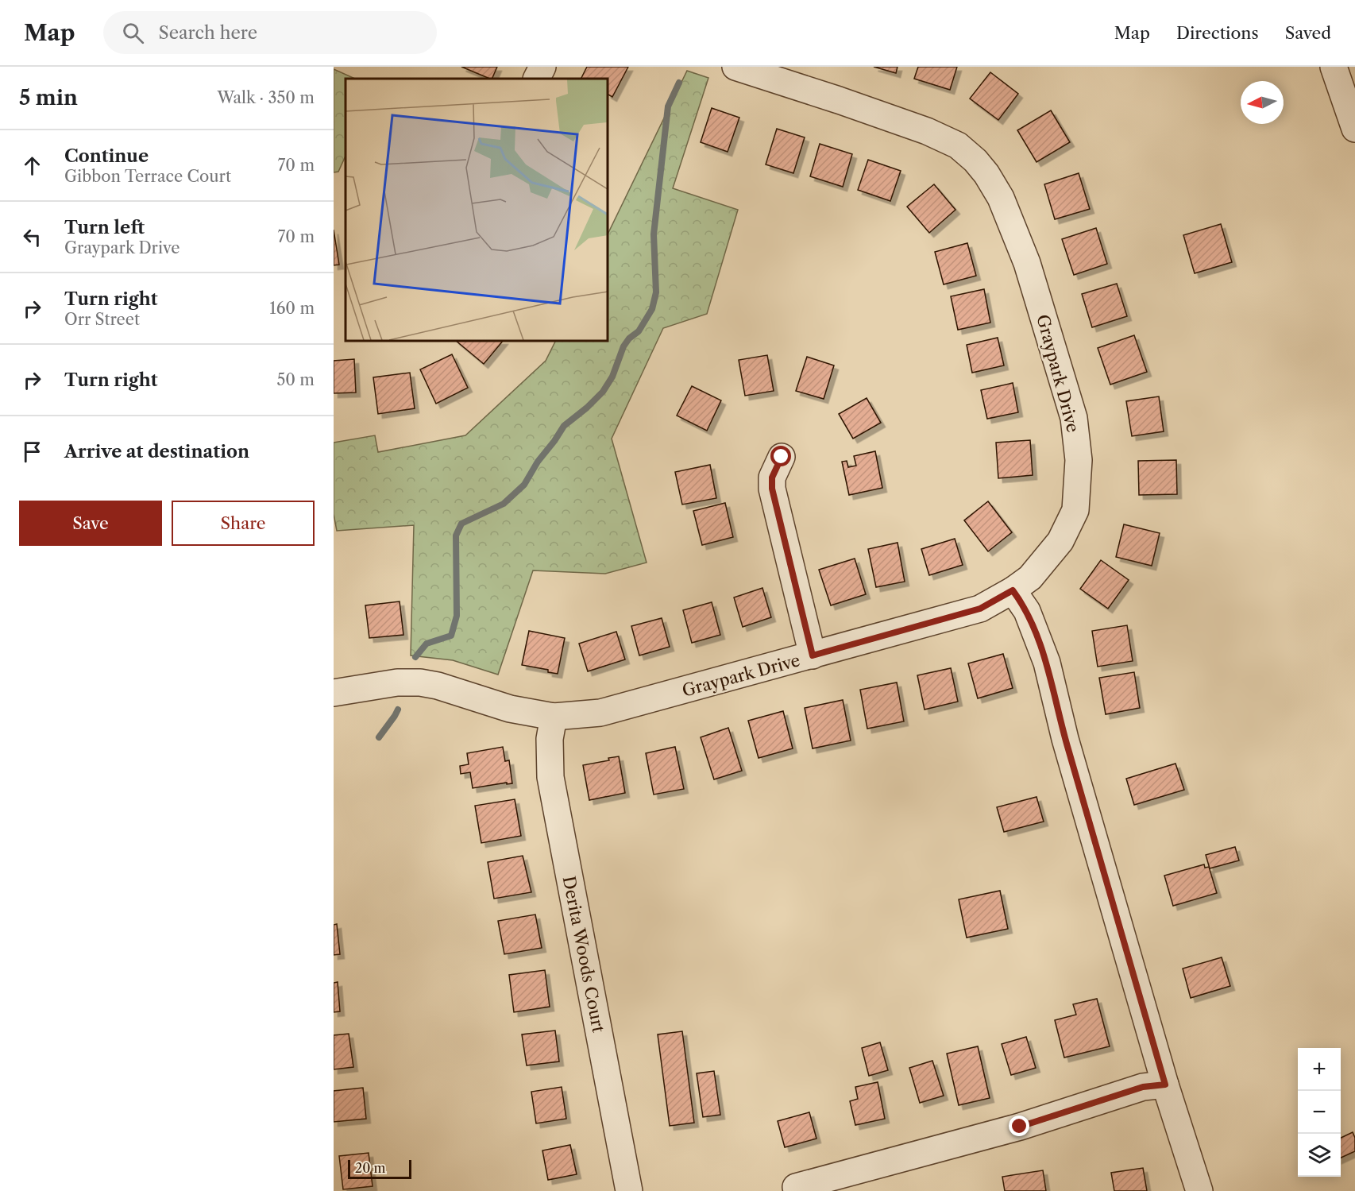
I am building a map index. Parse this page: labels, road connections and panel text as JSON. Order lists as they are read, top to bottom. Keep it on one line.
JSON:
{"streets":{"street":["Graypark Drive","Derita Woods Court"]},"crossings":[["Graypark Drive","Derita Woods Court"]],"scale_bar":"20 m","north":"left","page":{"header":"Map","search":"Search here","nav":["Map","Directions","Saved"],"heading":["5 min","Walk · 350 m"],"list":[["Continue","Gibbon Terrace Court","70 m"],["Turn left","Graypark Drive","70 m"],["Turn right","Orr Street","160 m"],["Turn right","50 m"],"Arrive at destination"],"buttons":["Save","Share"],"map_buttons":["+","−"],"scale":"20 m"}}
